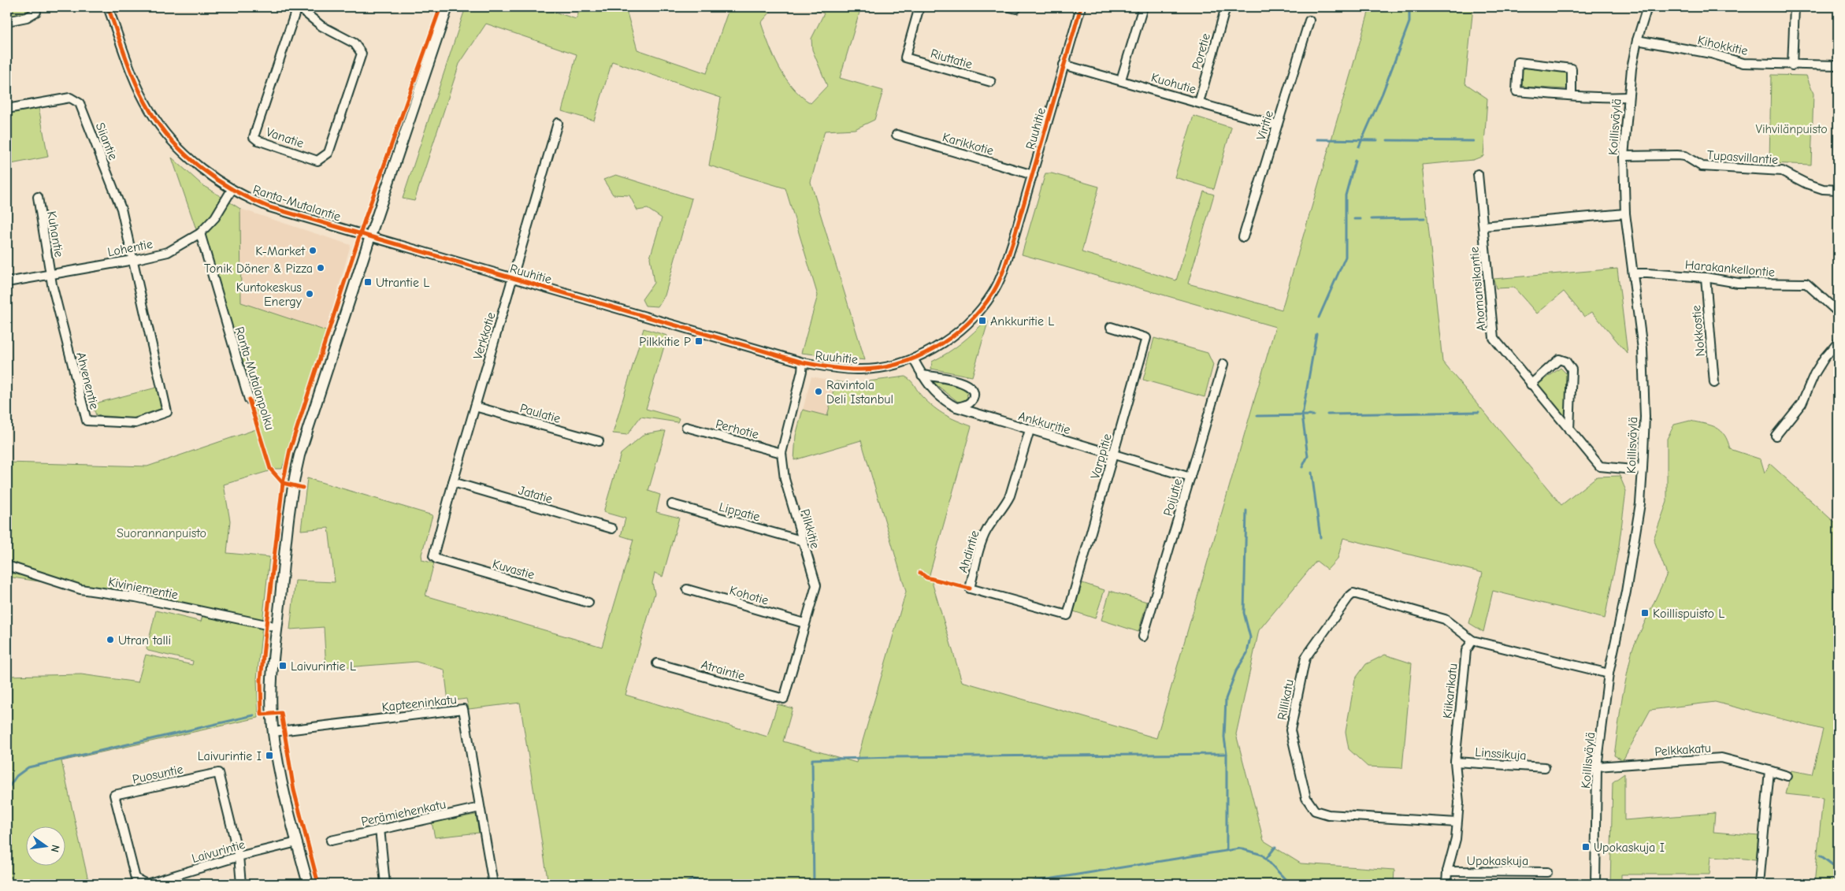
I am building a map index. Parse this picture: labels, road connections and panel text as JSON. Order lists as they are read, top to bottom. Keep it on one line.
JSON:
{"streets":{"street":["Kihokkitie","Poretie","Riuttatie","Kuohutie","Viritie","Koillisväylä","Ruuhitie","Vanatie","Siiantie","Karikkotie","Tupasvillantie","Ranta-Mutalantie","Kuhantie","Lohentie","Harakankellontie","Ahomansikantie","Nokkostie","Verkkotie","Ranta-Mutalanpolku","Ahvenentie","Paulatie","Ankkuritie","Perhotie","Varppitie","Jatatie","Poijutie","Lippatie","Pilkkitie","Ahdintie","Kuvastie","Kiviniementie","Kohotie","Atraintie","Kiikarikatu","Rillikatu","Kapteeninkatu","Pelkkakatu","Linssikuja","Puosuntie","Perämiehenkatu","Laivurintie","Upokaskuja"]},"crossings":[["Kihokkitie","Koillisväylä"],["Poretie","Kuohutie"],["Kuohutie","Viritie"],["Kuohutie","Ruuhitie"],["Koillisväylä","Tupasvillantie"],["Koillisväylä","Harakankellontie"],["Koillisväylä","Ahomansikantie"],["Koillisväylä","Pelkkakatu"],["Ruuhitie","Karikkotie"],["Ruuhitie","Ranta-Mutalantie"],["Ruuhitie","Verkkotie"],["Ruuhitie","Ankkuritie"],["Ruuhitie","Pilkkitie"],["Siiantie","Lohentie"],["Siiantie","Ahvenentie"],["Ranta-Mutalantie","Lohentie"],["Kuhantie","Lohentie"],["Kuhantie","Ahvenentie"],["Lohentie","Ranta-Mutalanpolku"],["Lohentie","Ahvenentie"],["Harakankellontie","Nokkostie"],["Verkkotie","Paulatie"],["Verkkotie","Jatatie"],["Verkkotie","Kuvastie"],["Ankkuritie","Varppitie"],["Ankkuritie","Poijutie"],["Ankkuritie","Ahdintie"],["Perhotie","Pilkkitie"],["Varppitie","Ahdintie"],["Lippatie","Pilkkitie"],["Pilkkitie","Kohotie"],["Pilkkitie","Atraintie"],["Kiikarikatu","Rillikatu"],["Kiikarikatu","Linssikuja"],["Kiikarikatu","Upokaskuja"],["Kapteeninkatu","Perämiehenkatu"],["Puosuntie","Laivurintie"]],"parks":["Vihvilänpuisto","Suorannanpuisto"],"places":{"other":["K-Market","Tonik Döner & Pizza","Kuntokeskus Energy","Ravintola Deli Istanbul","Utran talli"],"transit":["Utrantie L","Ankkuritie L","Pilkkitie P","Koillispuisto L","Laivurintie L","Laivurintie I","Upokaskuja I"]},"north":"right"}
